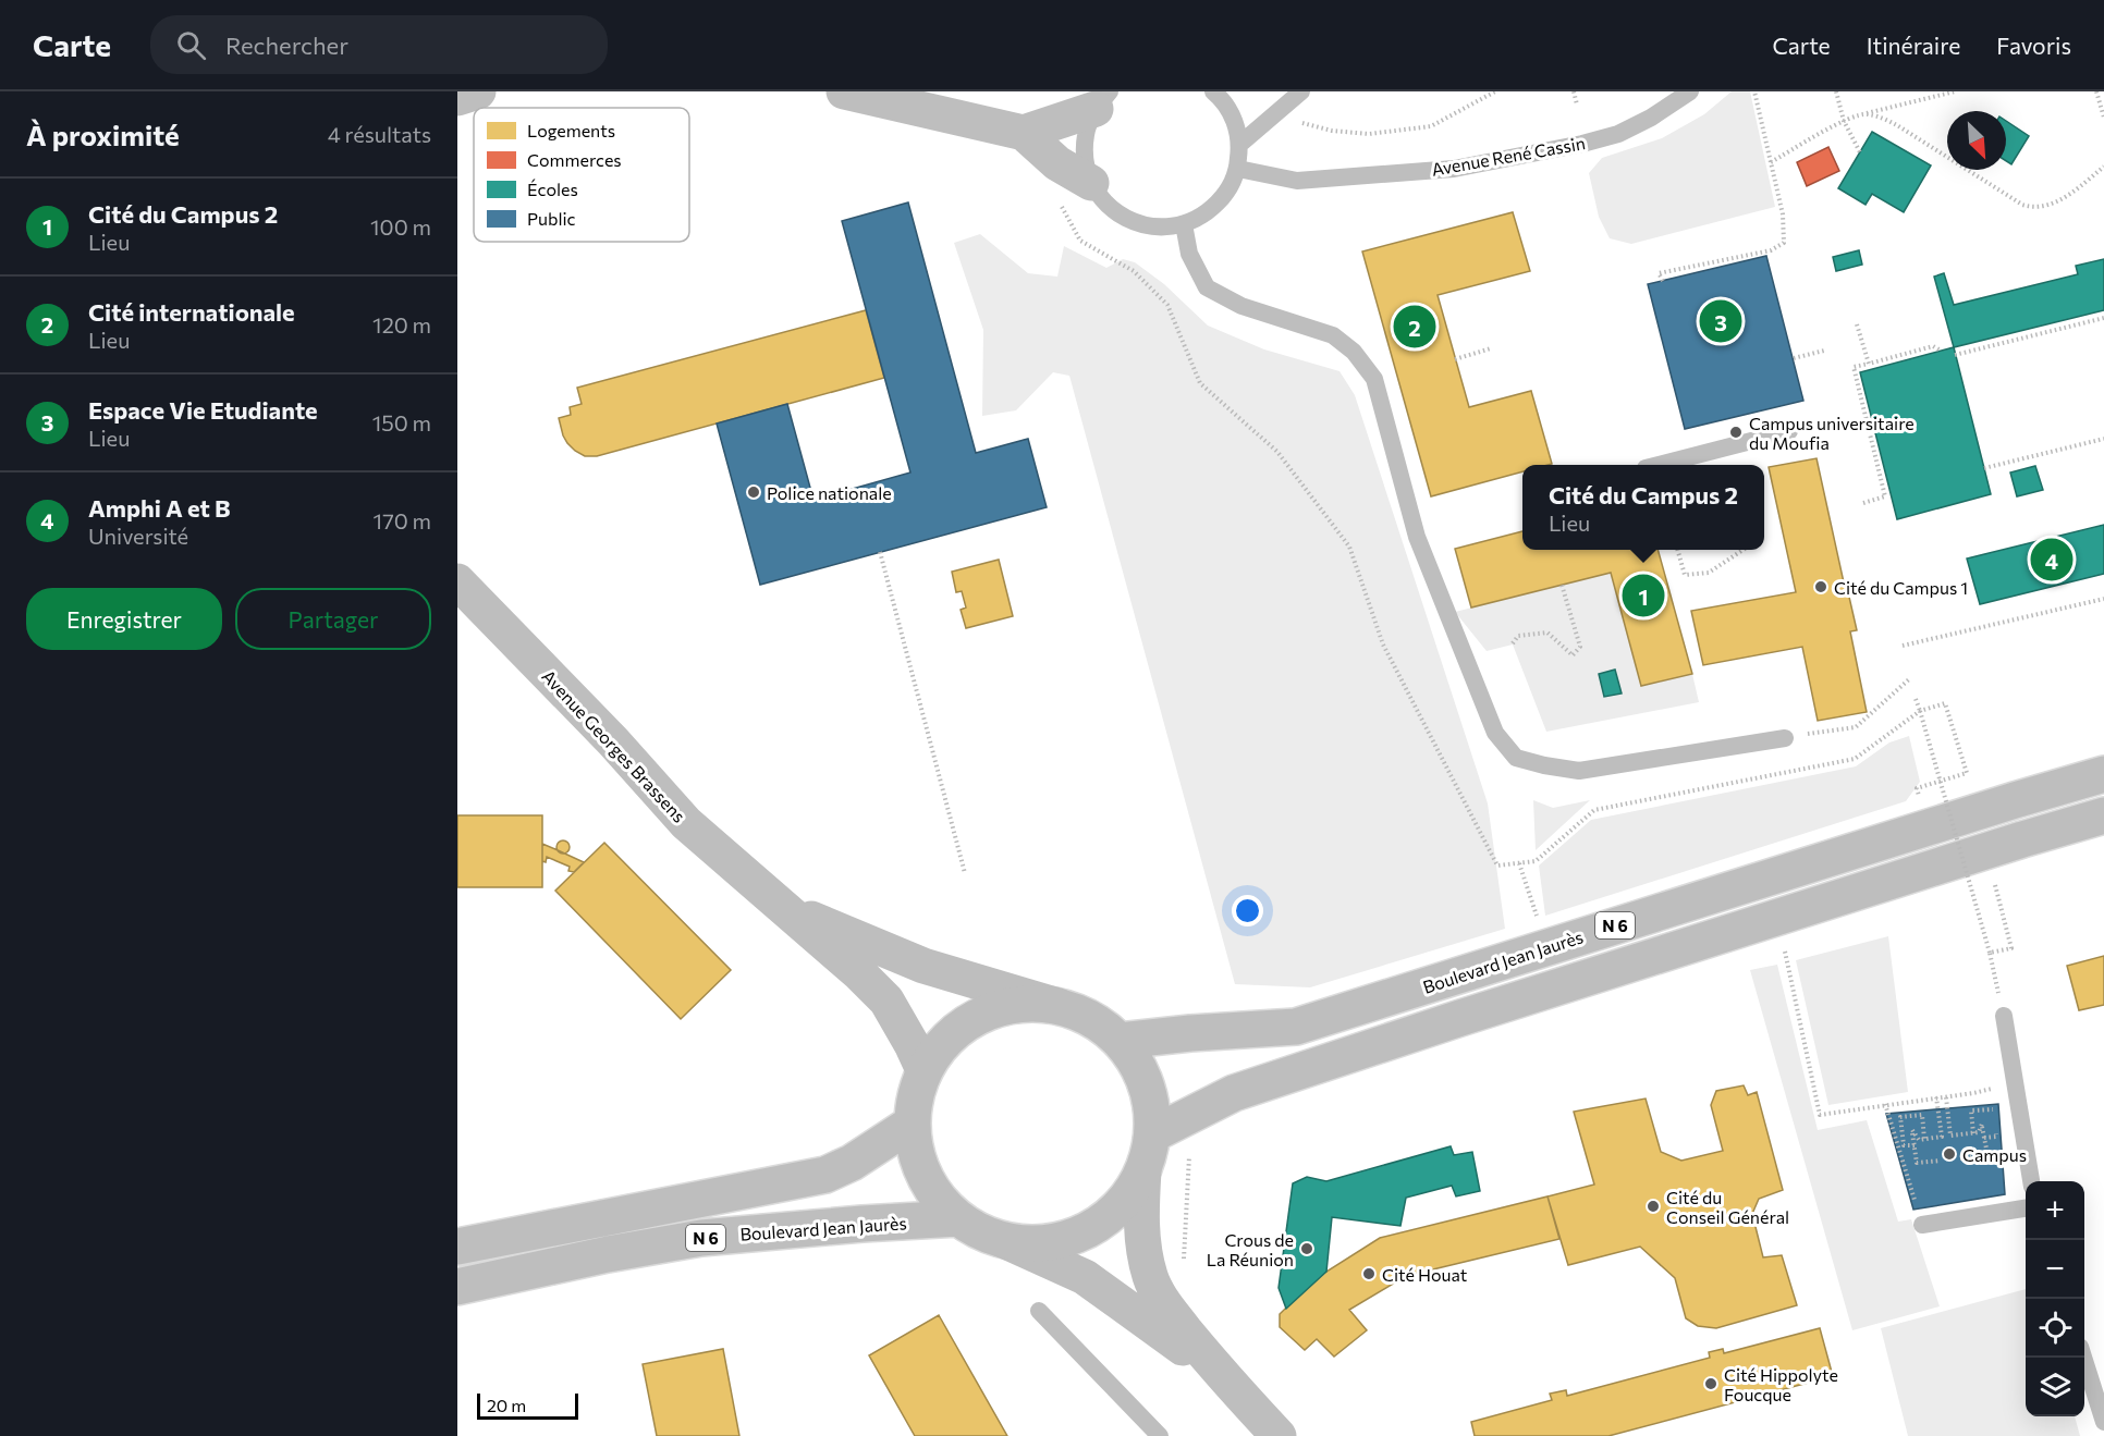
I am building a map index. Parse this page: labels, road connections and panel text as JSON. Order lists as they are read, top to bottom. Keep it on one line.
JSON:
{"streets":{"main road":["Avenue Georges Brassens","N 6","Boulevard Jean Jaurès"],"lane":["Avenue René Cassin"]},"places":["Campus universitaire du Moufia","Police nationale","Cité du Campus 1","Campus","Cité du Conseil Général","Crous de La Réunion","Cité Houat","Cité Hippolyte Foucque"],"legend":["Logements","Commerces","Écoles","Public"],"scale_bar":"20 m","north":"bottom right","page":{"header":"Carte","search":"Rechercher","nav":["Carte","Itinéraire","Favoris"],"heading":["À proximité","4 résultats"],"list":[{"mark":"1","name":"Cité du Campus 2","note":"Lieu","value":"100 m"},{"mark":"2","name":"Cité internationale","note":"Lieu","value":"120 m"},{"mark":"3","name":"Espace Vie Etudiante","note":"Lieu","value":"150 m"},{"mark":"4","name":"Amphi A et B","note":"Université","value":"170 m"}],"pins":["3","2","4","1"],"popup":["Cité du Campus 2","Lieu"],"buttons":["Enregistrer","Partager"],"map_buttons":["+","−"],"scale":"20 m"}}
